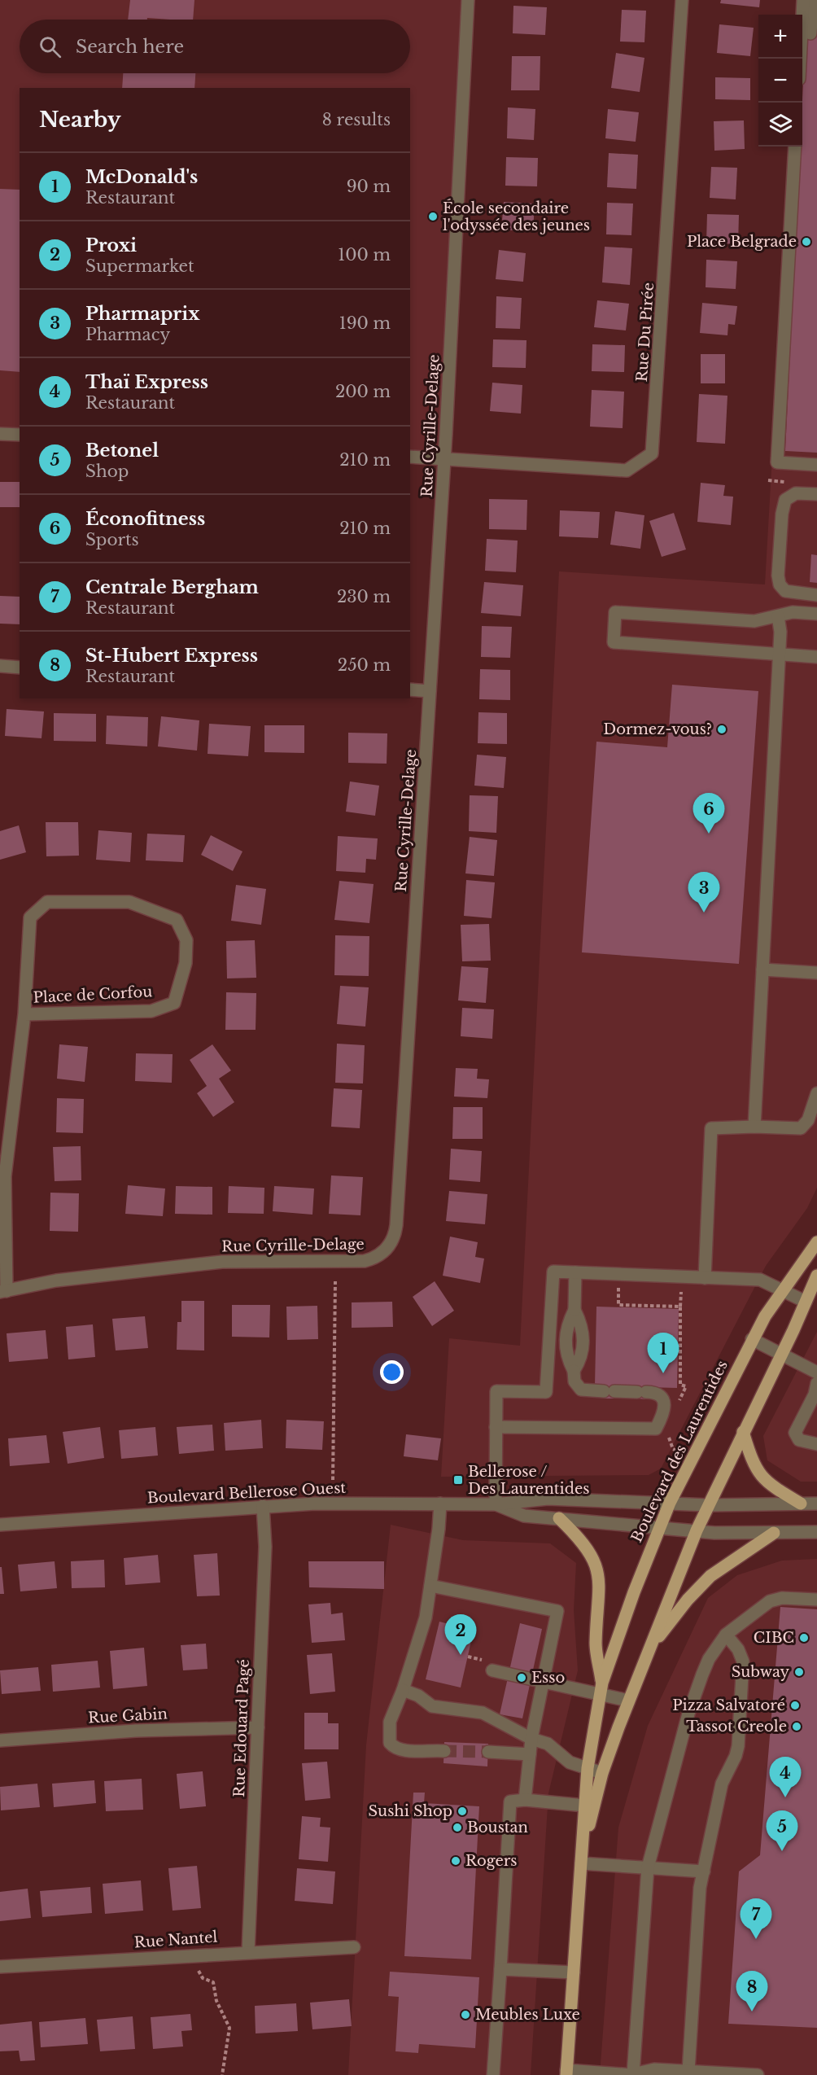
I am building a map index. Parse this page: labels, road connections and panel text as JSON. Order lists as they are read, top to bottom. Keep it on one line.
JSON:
{"streets":{"main road":["Boulevard des Laurentides"],"street":["Rue Du Pirée","Rue Cyrille-Delage","Place de Corfou","Boulevard Bellerose Ouest","Rue Gabin","Rue Edouard Pagé","Rue Nantel"]},"crossings":[["Rue Du Pirée","Rue Cyrille-Delage"],["Rue Cyrille-Delage","Place de Corfou"],["Boulevard des Laurentides","Boulevard Bellerose Ouest"],["Boulevard Bellerose Ouest","Rue Edouard Pagé"],["Rue Gabin","Rue Edouard Pagé"],["Rue Edouard Pagé","Rue Nantel"]],"places":{"other":["École secondaire l'odyssée des jeunes","Place Belgrade","Dormez-vous?","CIBC","Subway","Esso","Pizza Salvatoré","Tassot Creole","Sushi Shop","Boustan","Rogers","Meubles Luxe"],"transit":["Bellerose / Des Laurentides"]},"page":{"map_buttons":["+","−"],"search":"Search here","heading":["Nearby","8 results"],"list":[{"mark":"1","name":"McDonald's","note":"Restaurant","value":"90 m"},{"mark":"2","name":"Proxi","note":"Supermarket","value":"100 m"},{"mark":"3","name":"Pharmaprix","note":"Pharmacy","value":"190 m"},{"mark":"4","name":"Thaï Express","note":"Restaurant","value":"200 m"},{"mark":"5","name":"Betonel","note":"Shop","value":"210 m"},{"mark":"6","name":"Éconofitness","note":"Sports","value":"210 m"},{"mark":"7","name":"Centrale Bergham","note":"Restaurant","value":"230 m"},{"mark":"8","name":"St-Hubert Express","note":"Restaurant","value":"250 m"}],"pins":["6","3","1","2","4","5","7","8"]}}
